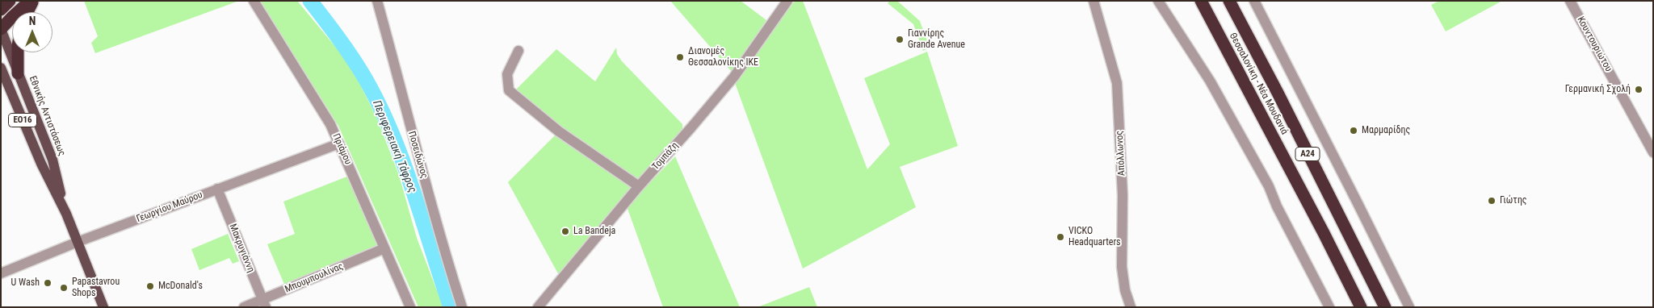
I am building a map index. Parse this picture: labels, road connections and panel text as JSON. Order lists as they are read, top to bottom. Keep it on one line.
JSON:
{"streets":{"highway":["Θεσσαλονίκη - Νέα Μουδανιά","Α24"],"main road":["Εθνικής Αντιστάσεως","ΕΟ16"],"street":["Κουντουριώτου","Πριάμου","Απόλλωνος","Ποσειδώνος","Τομπάζη","Γεωργίου Μαύρου","Μακρυγιάννη","Μπουμπουλίνας"]},"crossings":[["Εθνικής Αντιστάσεως","Γεωργίου Μαύρου"],["Πριάμου","Γεωργίου Μαύρου"],["Πριάμου","Μπουμπουλίνας"],["Γεωργίου Μαύρου","Μακρυγιάννη"],["Μακρυγιάννη","Μπουμπουλίνας"]],"water":["Περιφερειακή Τάφρος"],"places":["Γιαννίρης Grande Avenue","Διανομές Θεσσαλονίκης ΙΚΕ","Γερμανική Σχολή","Μαρμαρίδης","Γιώτης","La Bandeja","VICKO Headquarters","U Wash","McDonald's","Papastavrou Shops"],"north":"top"}
